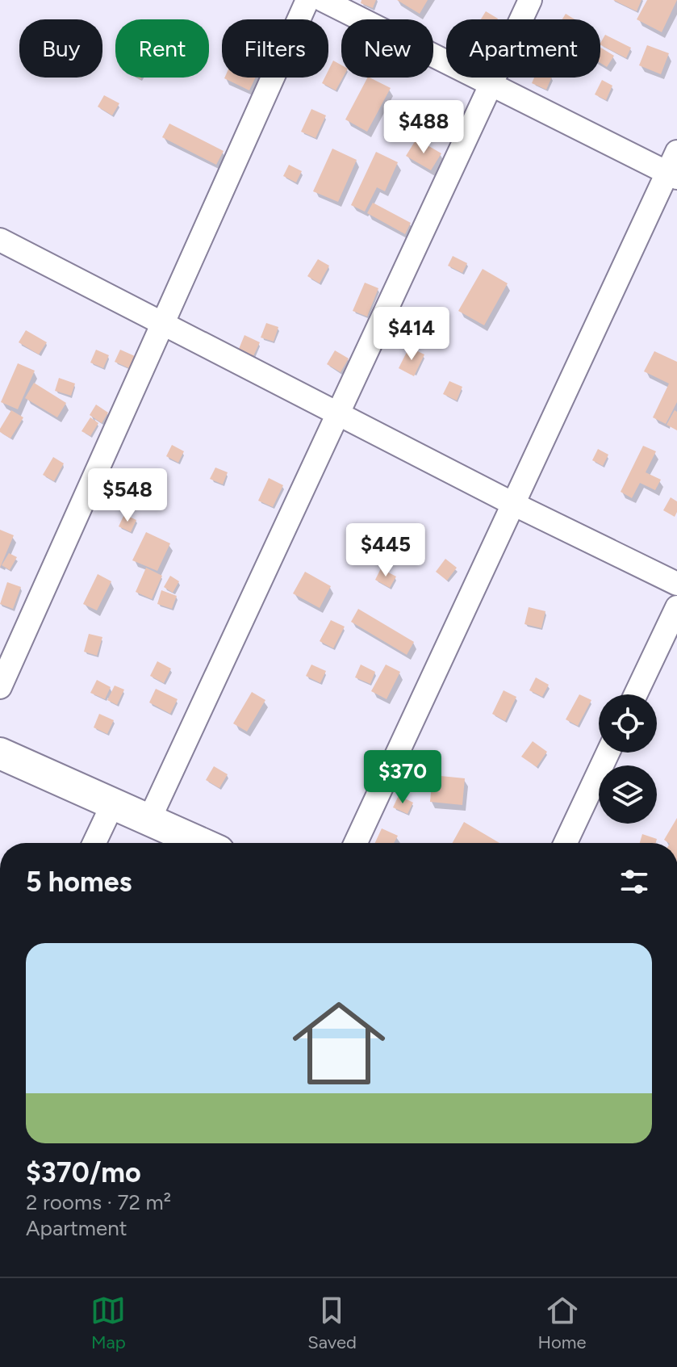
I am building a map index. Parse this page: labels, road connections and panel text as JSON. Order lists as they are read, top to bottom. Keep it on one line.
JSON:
{"page":{"chip":["Buy","Rent","Filters","New","Apartment"],"price":["$488","$414","$548","$445","$370"],"heading":"5 homes","list":[{"name":"$370/mo","note":"2 rooms · 72 m² · Apartment"}],"tabs":["Map","Saved","Home"]}}
